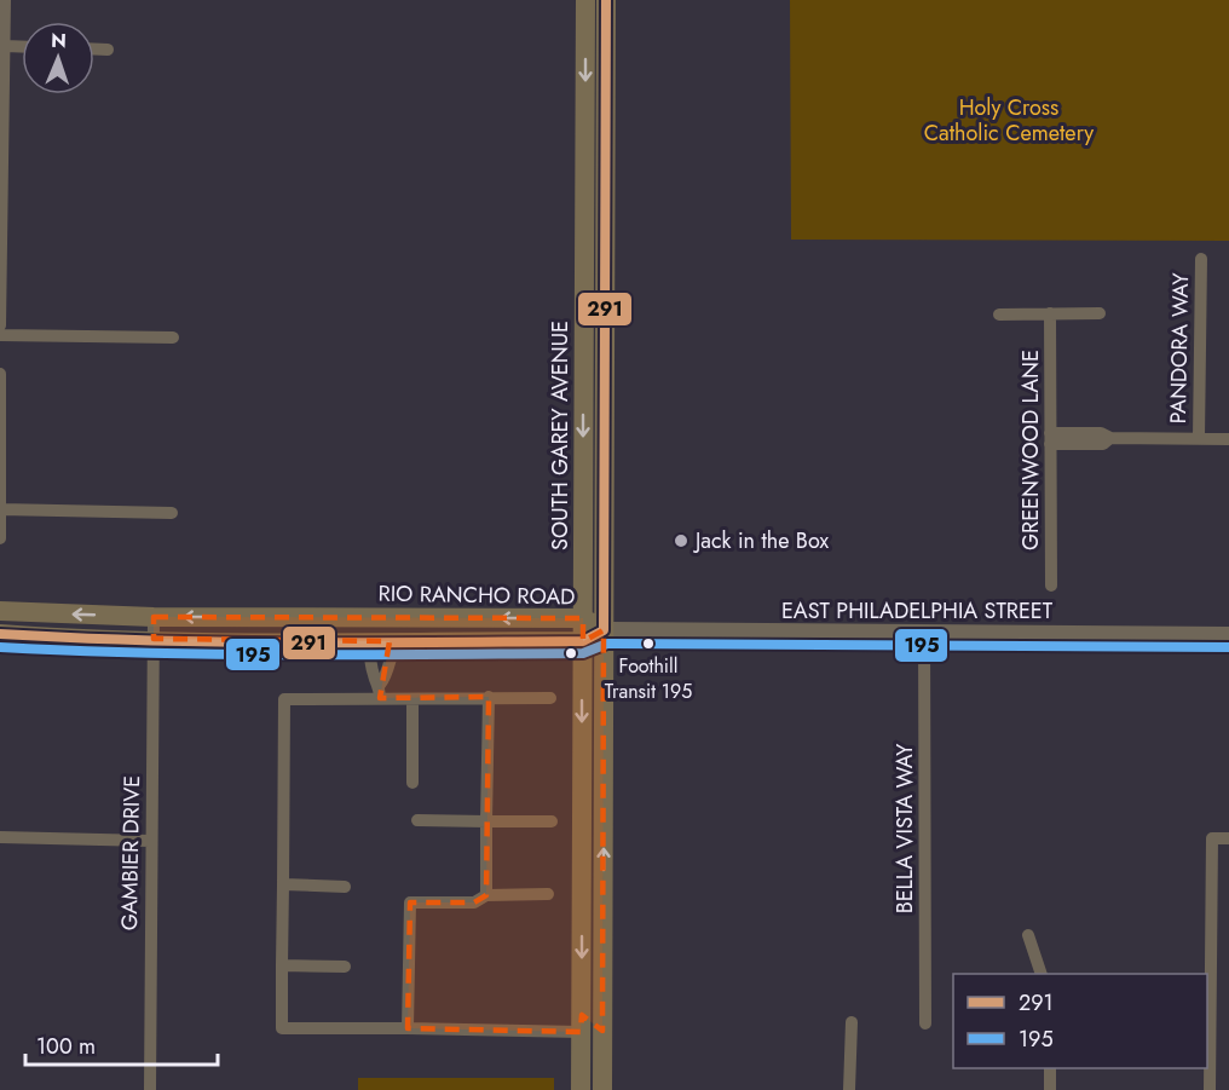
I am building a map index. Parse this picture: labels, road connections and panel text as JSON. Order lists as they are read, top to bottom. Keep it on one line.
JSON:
{"streets":{"main road":["SOUTH GAREY AVENUE","RIO RANCHO ROAD"],"street":["PANDORA WAY","GREENWOOD LANE","EAST PHILADELPHIA STREET","BELLA VISTA WAY","GAMBIER DRIVE"]},"crossings":[["SOUTH GAREY AVENUE","RIO RANCHO ROAD"],["SOUTH GAREY AVENUE","EAST PHILADELPHIA STREET"],["RIO RANCHO ROAD","EAST PHILADELPHIA STREET"],["RIO RANCHO ROAD","GAMBIER DRIVE"],["EAST PHILADELPHIA STREET","BELLA VISTA WAY"]],"parks":["Holy Cross Catholic Cemetery"],"places":["Jack in the Box","Foothill Transit 195"],"lines":["transit line 291","transit line 195"],"legend":["291","195"],"scale_bar":"100 m","north":"top"}
